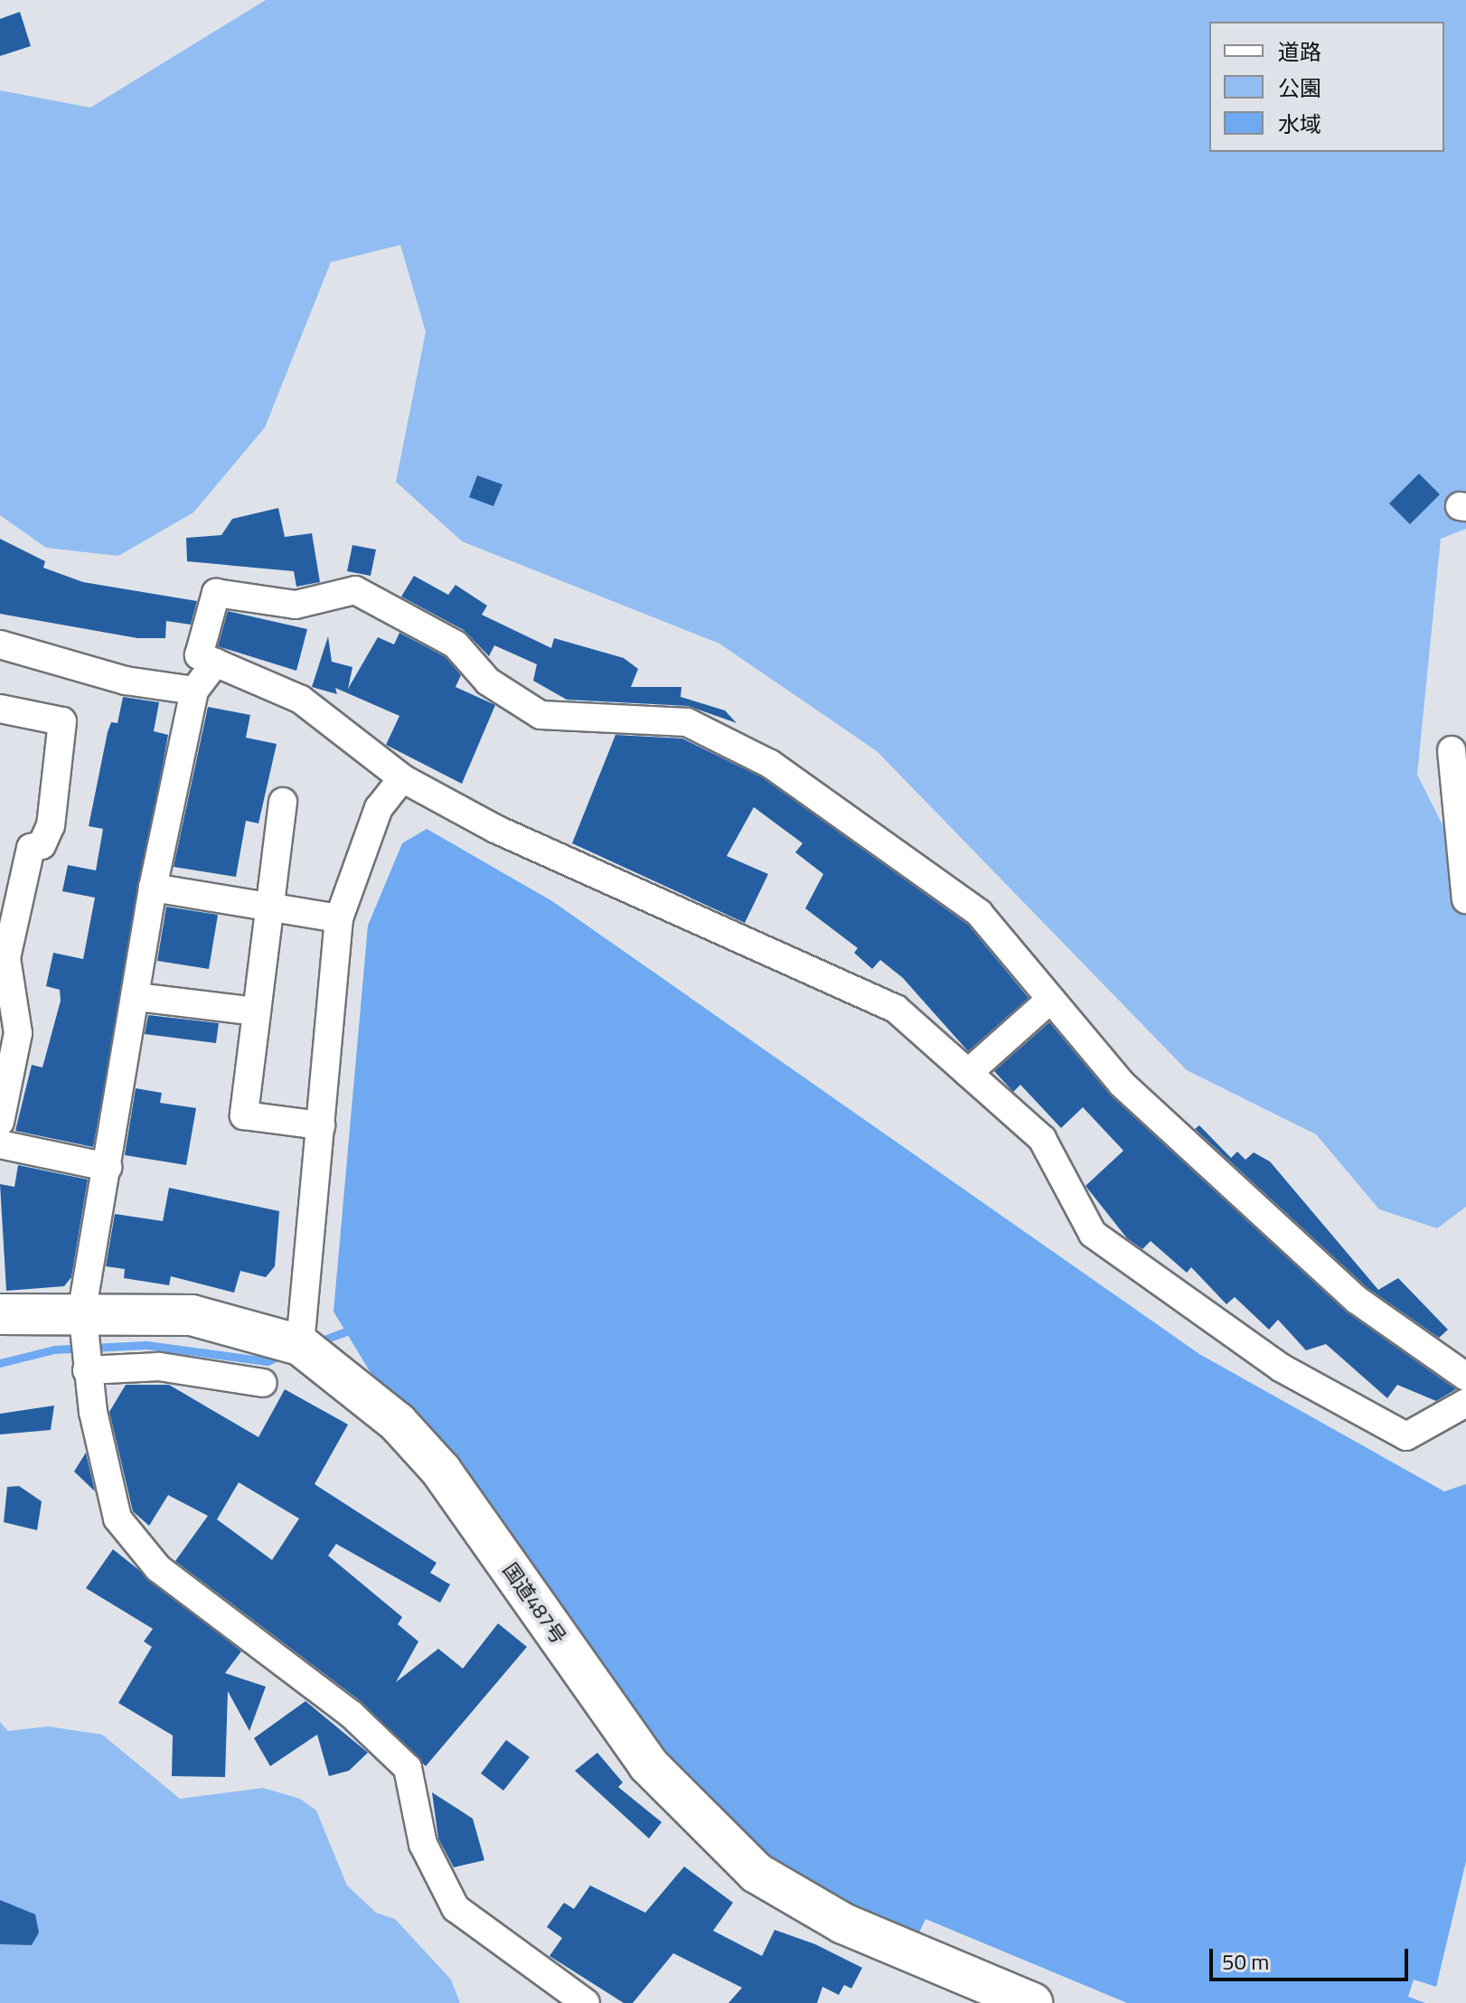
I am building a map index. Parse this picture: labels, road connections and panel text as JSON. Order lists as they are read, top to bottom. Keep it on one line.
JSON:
{"streets":{"highway":["国道487号"]},"legend":["道路","公園","水域"],"scale_bar":"50 m"}
